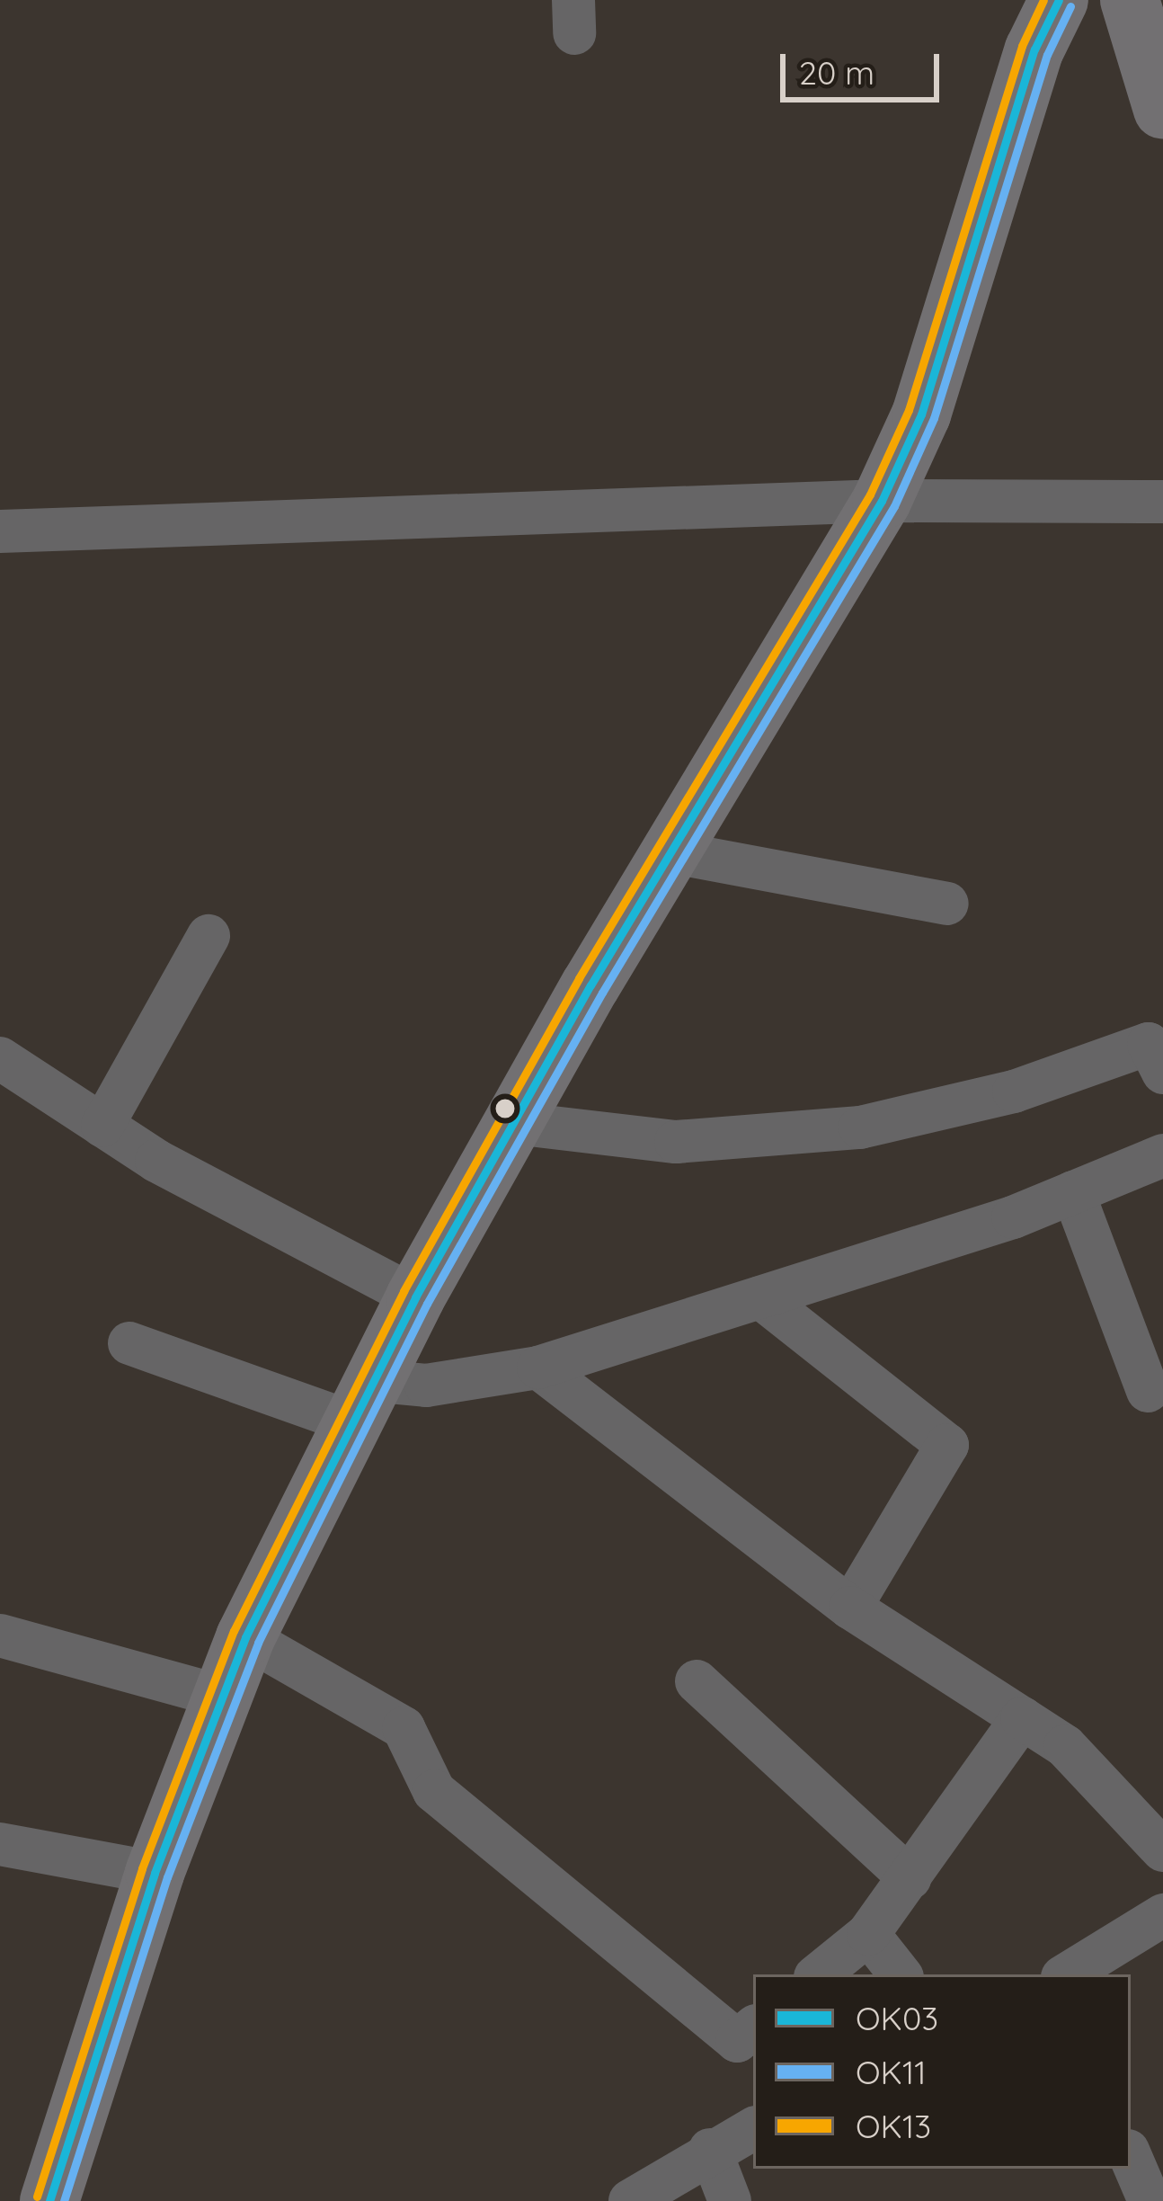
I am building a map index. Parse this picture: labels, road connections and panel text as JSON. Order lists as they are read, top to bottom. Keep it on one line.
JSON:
{"lines":["transit line OK03","transit line OK13","transit line OK11"],"legend":["OK03","OK11","OK13"],"scale_bar":"20 m"}
